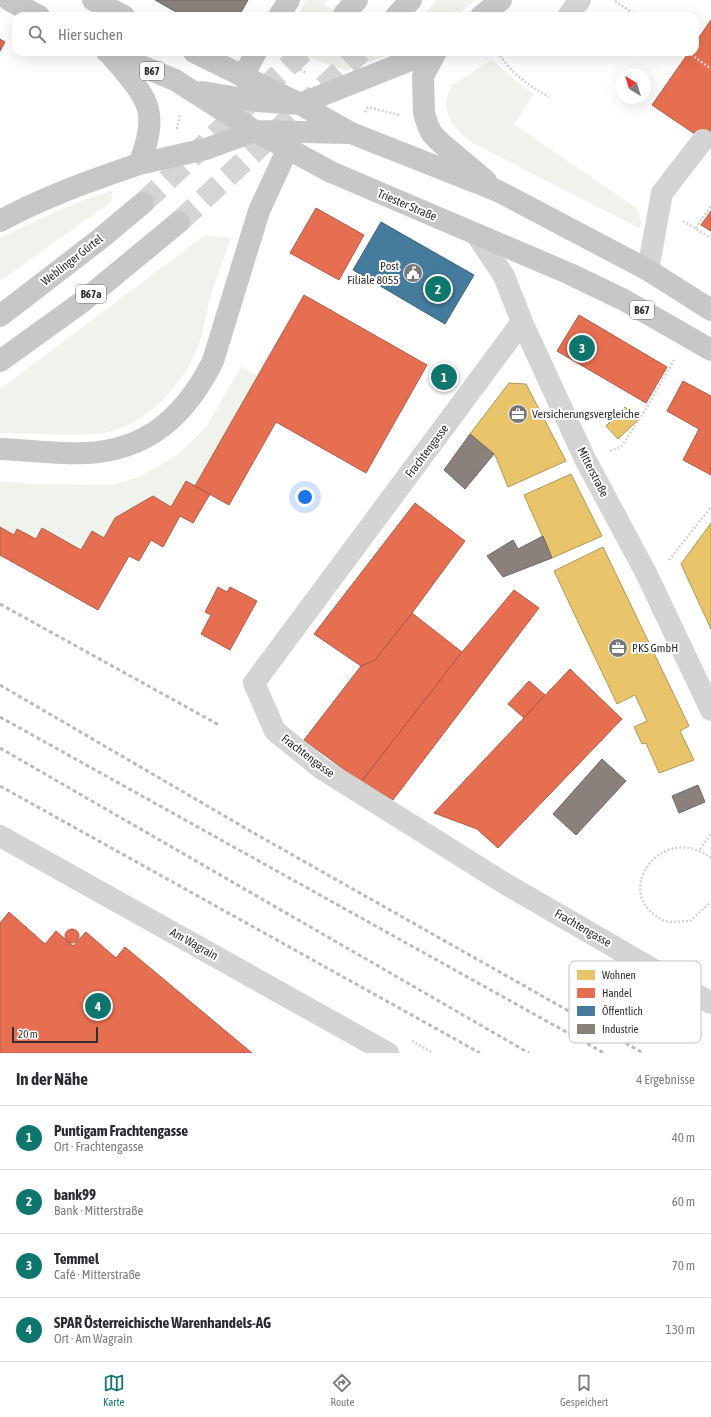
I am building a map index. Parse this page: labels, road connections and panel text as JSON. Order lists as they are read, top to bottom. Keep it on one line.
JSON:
{"streets":{"main road":["B67","Triester Straße","Weblinger Gürtel","B67a"],"street":["Frachtengasse","Mitterstraße","Am Wagrain"]},"crossings":[["Triester Straße","Mitterstraße"],["Frachtengasse","Mitterstraße"]],"places":{"public building":["Post Filiale 8055"],"office":["Versicherungsvergleiche","PKS GmbH"]},"legend":["Wohnen","Handel","Öffentlich","Industrie"],"scale_bar":"20 m","north":"top left","page":{"search":"Hier suchen","pins":["2","3","1","4"],"scale":"20 m","heading":["In der Nähe","4 Ergebnisse"],"list":[{"mark":"1","name":"Puntigam Frachtengasse","note":"Ort · Frachtengasse","value":"40 m"},{"mark":"2","name":"bank99","note":"Bank · Mitterstraße","value":"60 m"},{"mark":"3","name":"Temmel","note":"Café · Mitterstraße","value":"70 m"},{"mark":"4","name":"SPAR Österreichische Warenhandels-AG","note":"Ort · Am Wagrain","value":"130 m"}],"nav":["Karte","Route","Gespeichert"]}}
